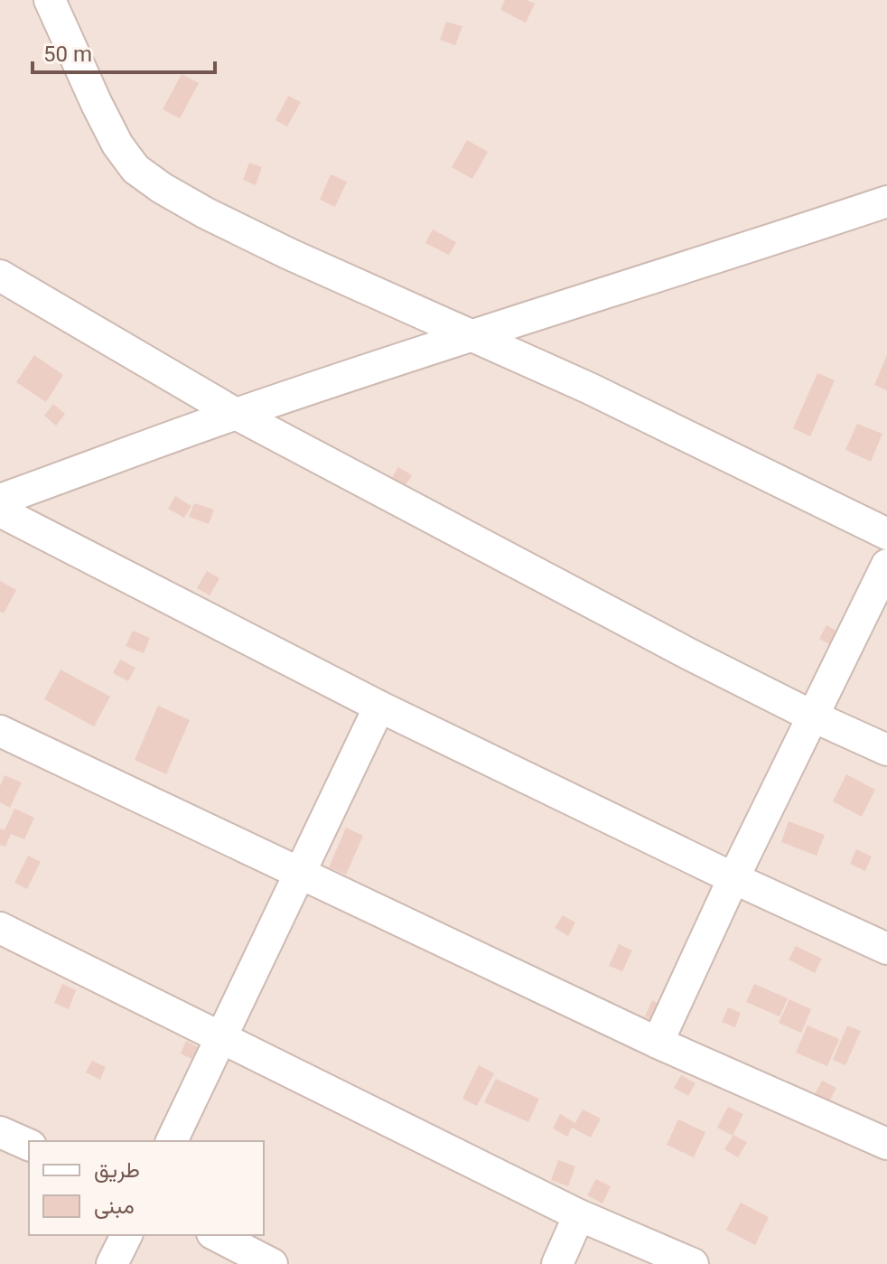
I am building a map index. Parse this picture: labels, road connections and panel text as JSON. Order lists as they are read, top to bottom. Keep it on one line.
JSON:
{"legend":["طريق","مبنى"],"scale_bar":"50 m"}
